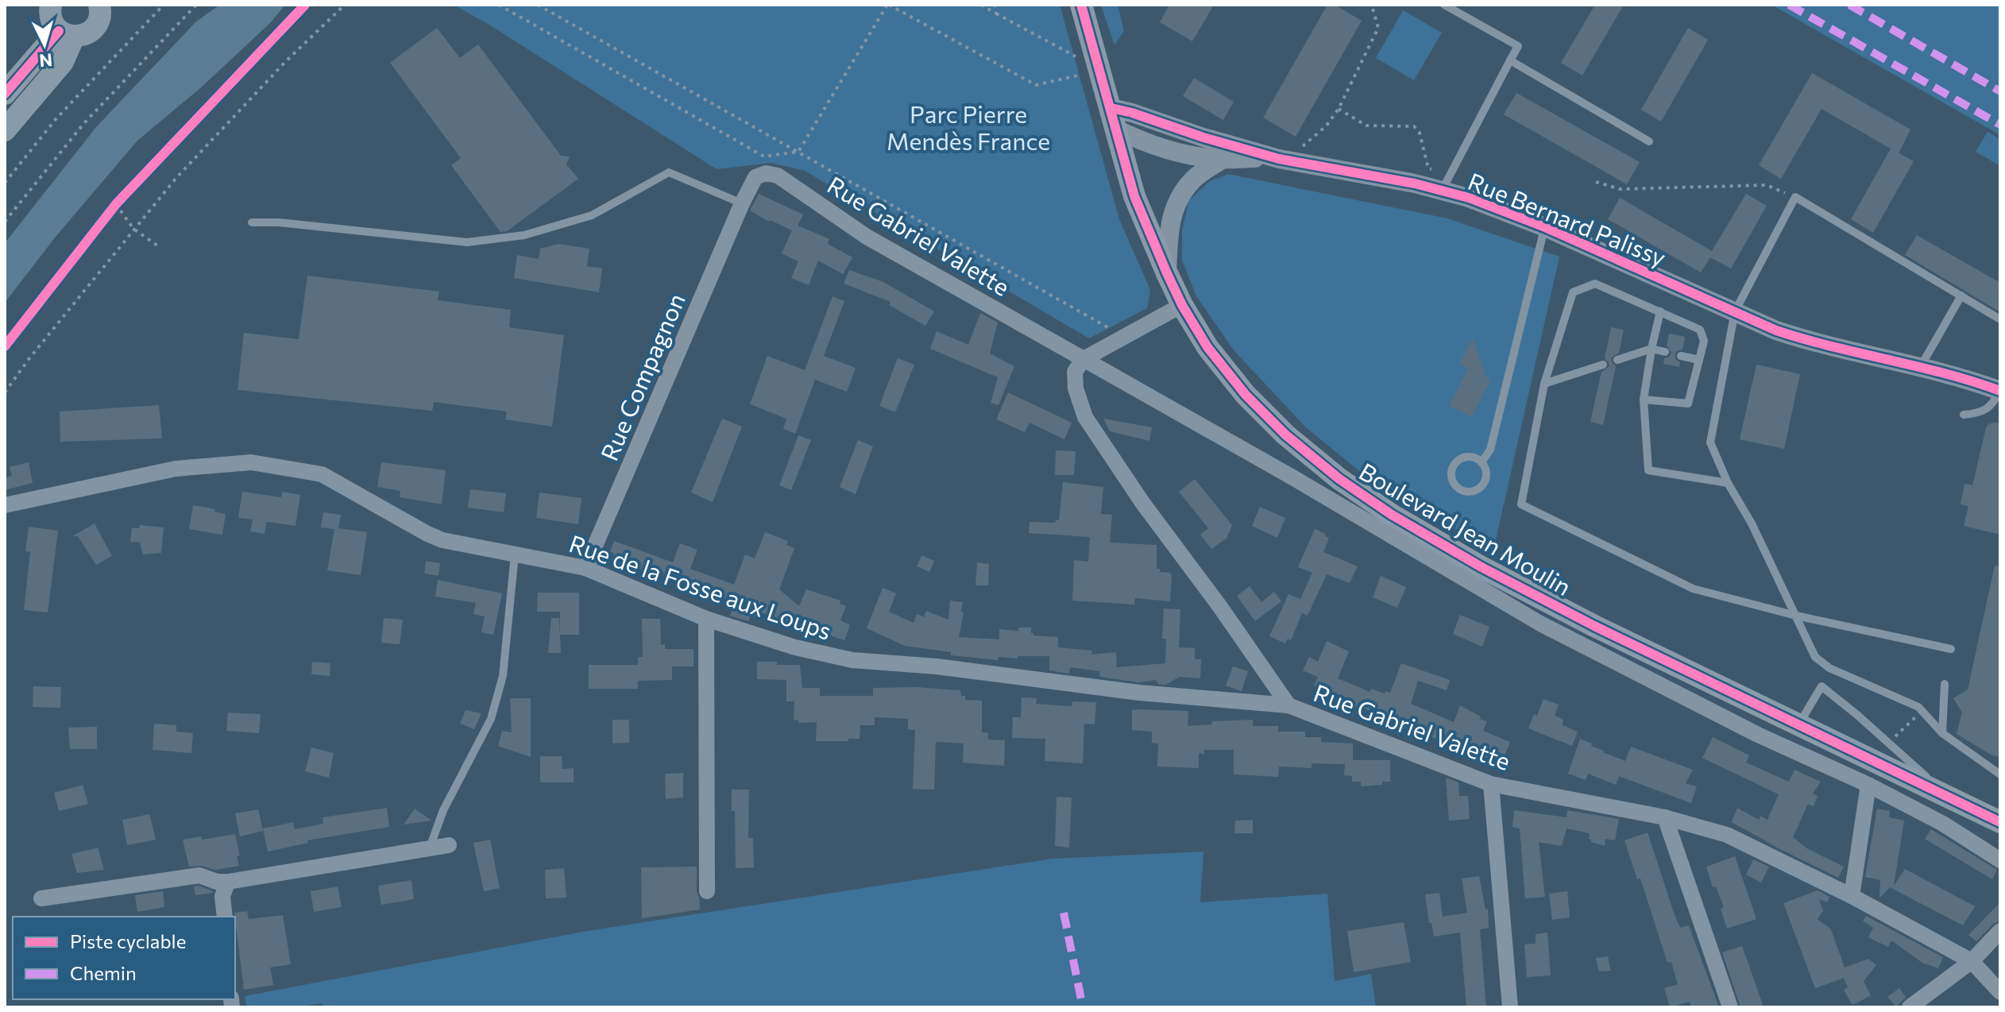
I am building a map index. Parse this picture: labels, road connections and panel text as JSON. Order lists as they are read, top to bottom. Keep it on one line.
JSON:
{"streets":{"main road":["Boulevard Jean Moulin"],"street":["Rue Bernard Palissy","Rue Gabriel Valette","Rue Compagnon","Rue de la Fosse aux Loups"]},"crossings":[["Rue Bernard Palissy","Boulevard Jean Moulin"],["Rue Gabriel Valette","Rue Compagnon"],["Rue Gabriel Valette","Rue de la Fosse aux Loups"],["Rue Compagnon","Rue de la Fosse aux Loups"]],"parks":["Parc Pierre Mendès France"],"legend":["Piste cyclable","Chemin"],"north":"bottom"}
